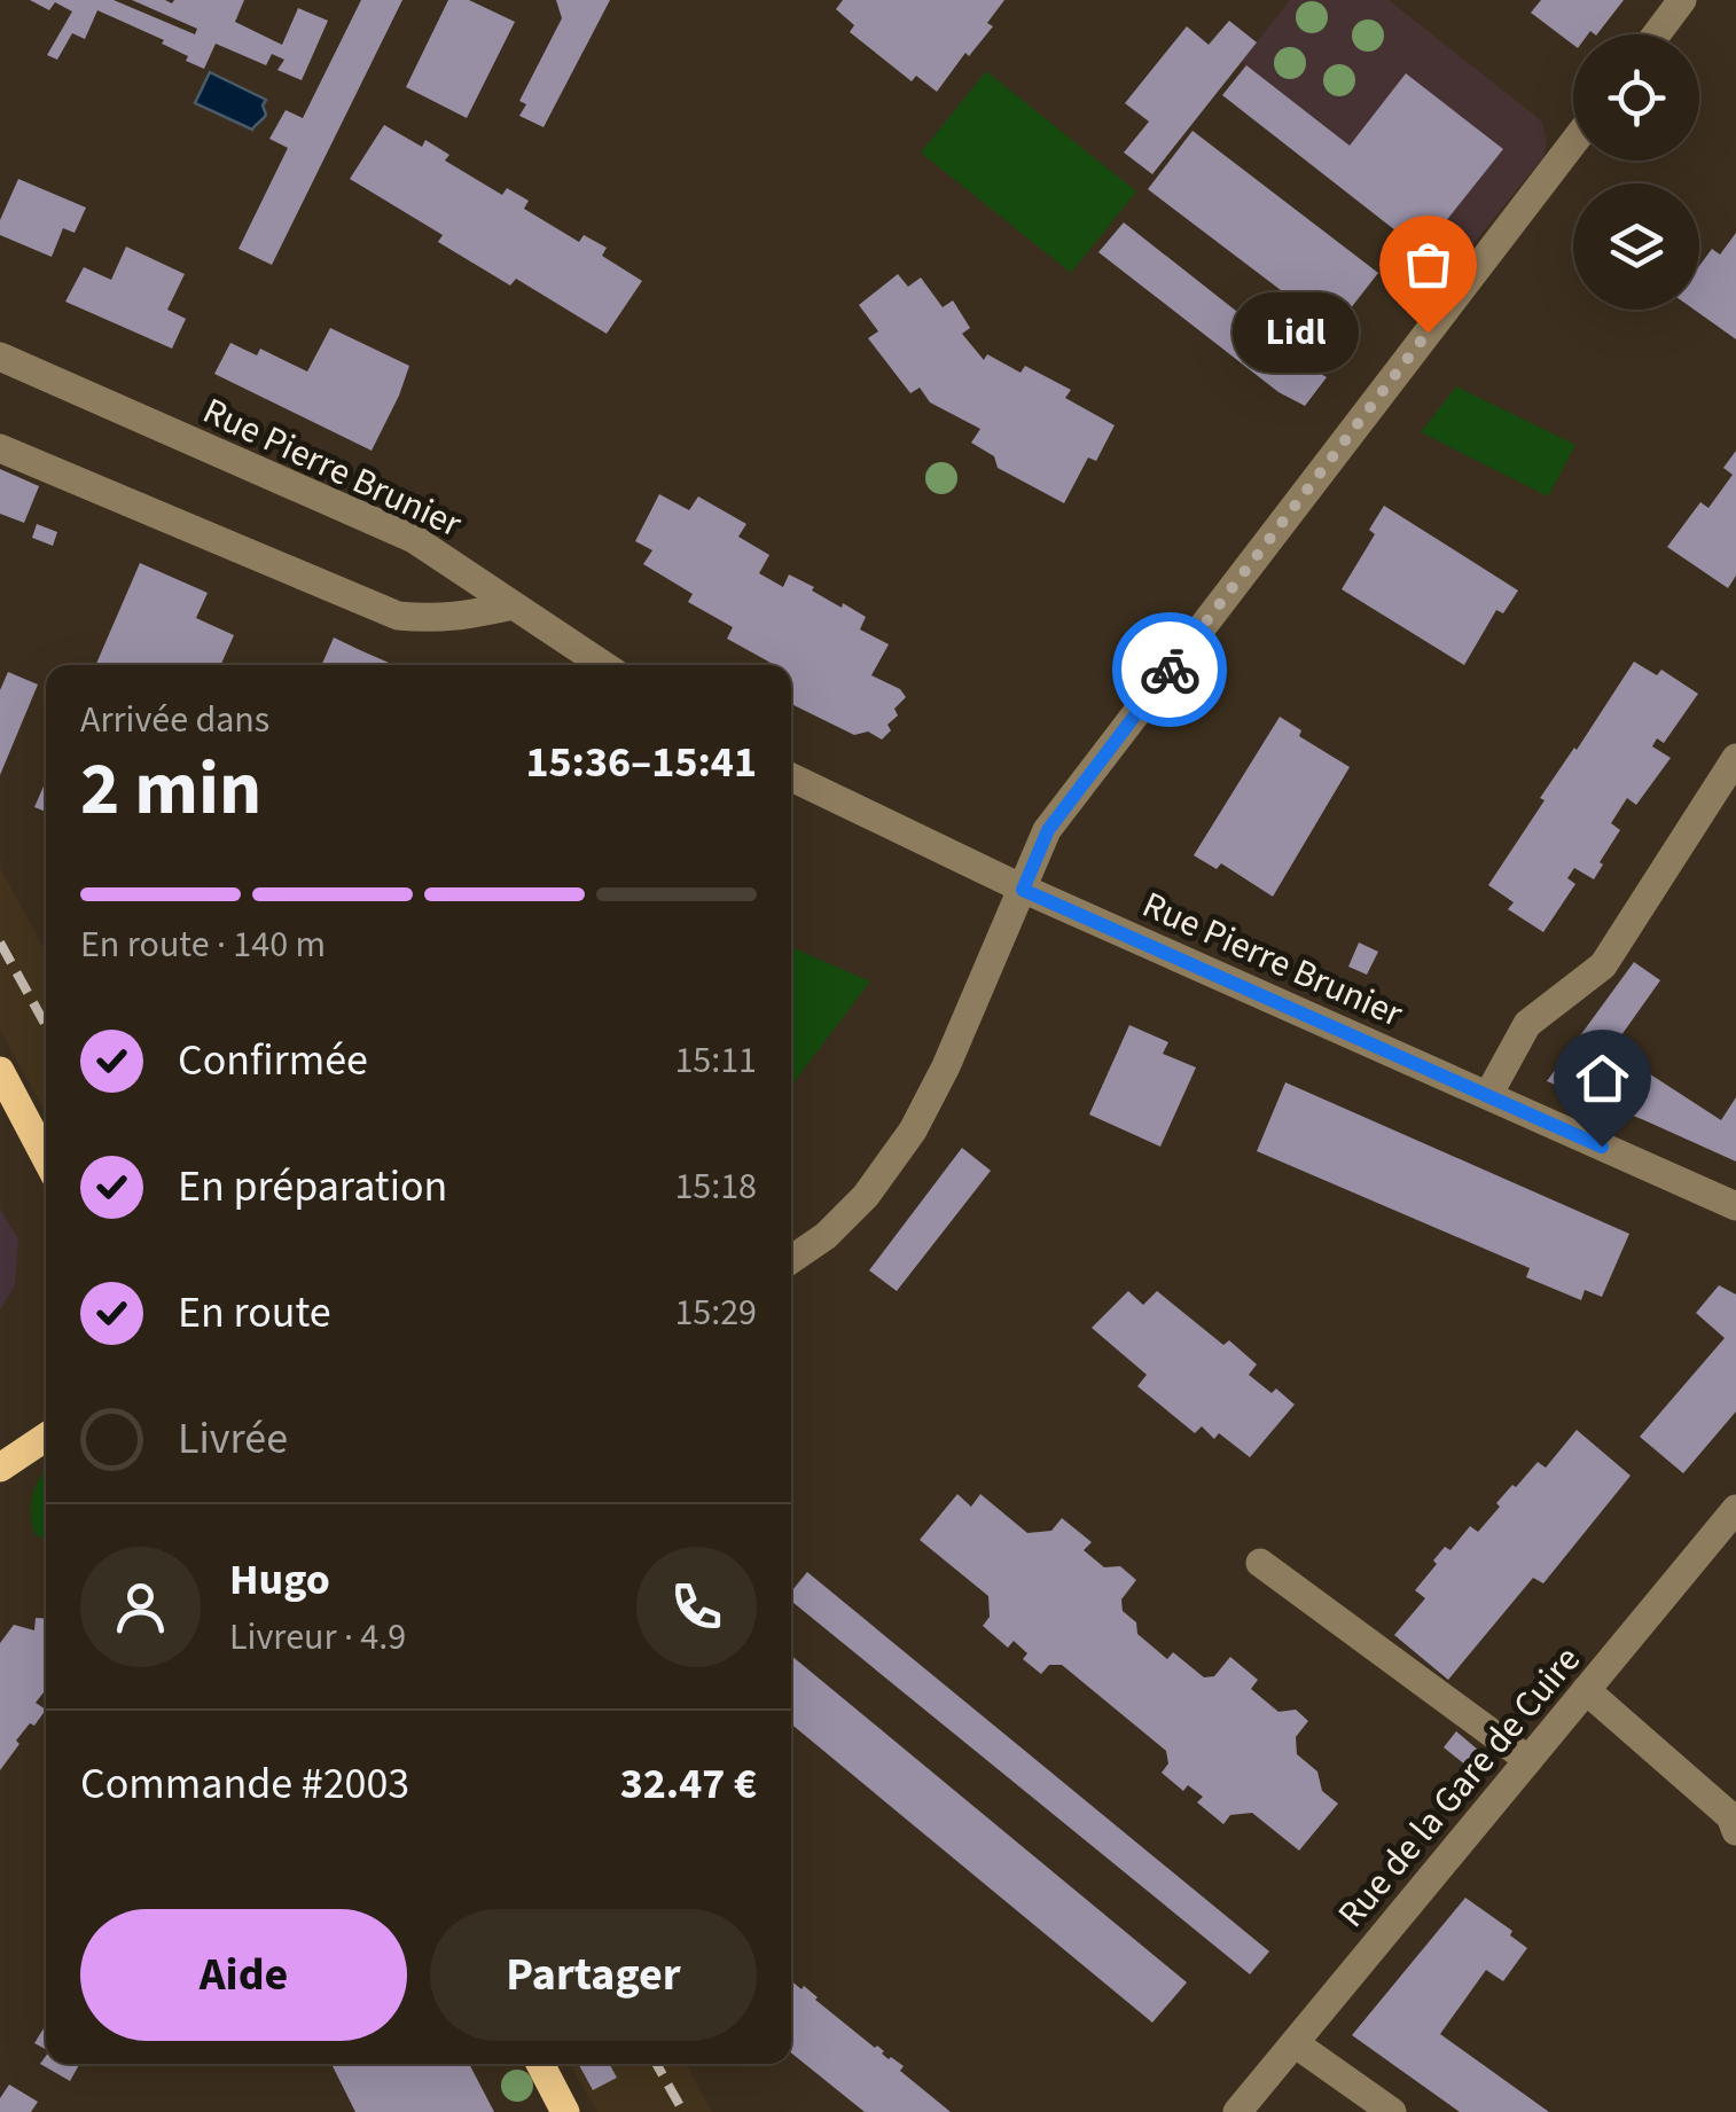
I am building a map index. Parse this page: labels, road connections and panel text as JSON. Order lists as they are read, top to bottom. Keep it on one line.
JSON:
{"streets":{"street":["Rue Pierre Brunier","Rue de la Gare de Cuire"]},"places":["Lidl"],"page":{"bubble":"Lidl","heading":["2 min","Arrivée dans","15:36–15:41"],"panel":["Hugo","Livreur · 4.9","Commande #2003","32.47 €"],"bar":"En route · 140 m","list":[["Confirmée","15:11"],["En préparation","15:18"],["En route","15:29"],"Livrée"],"buttons":["Aide","Partager"]}}
